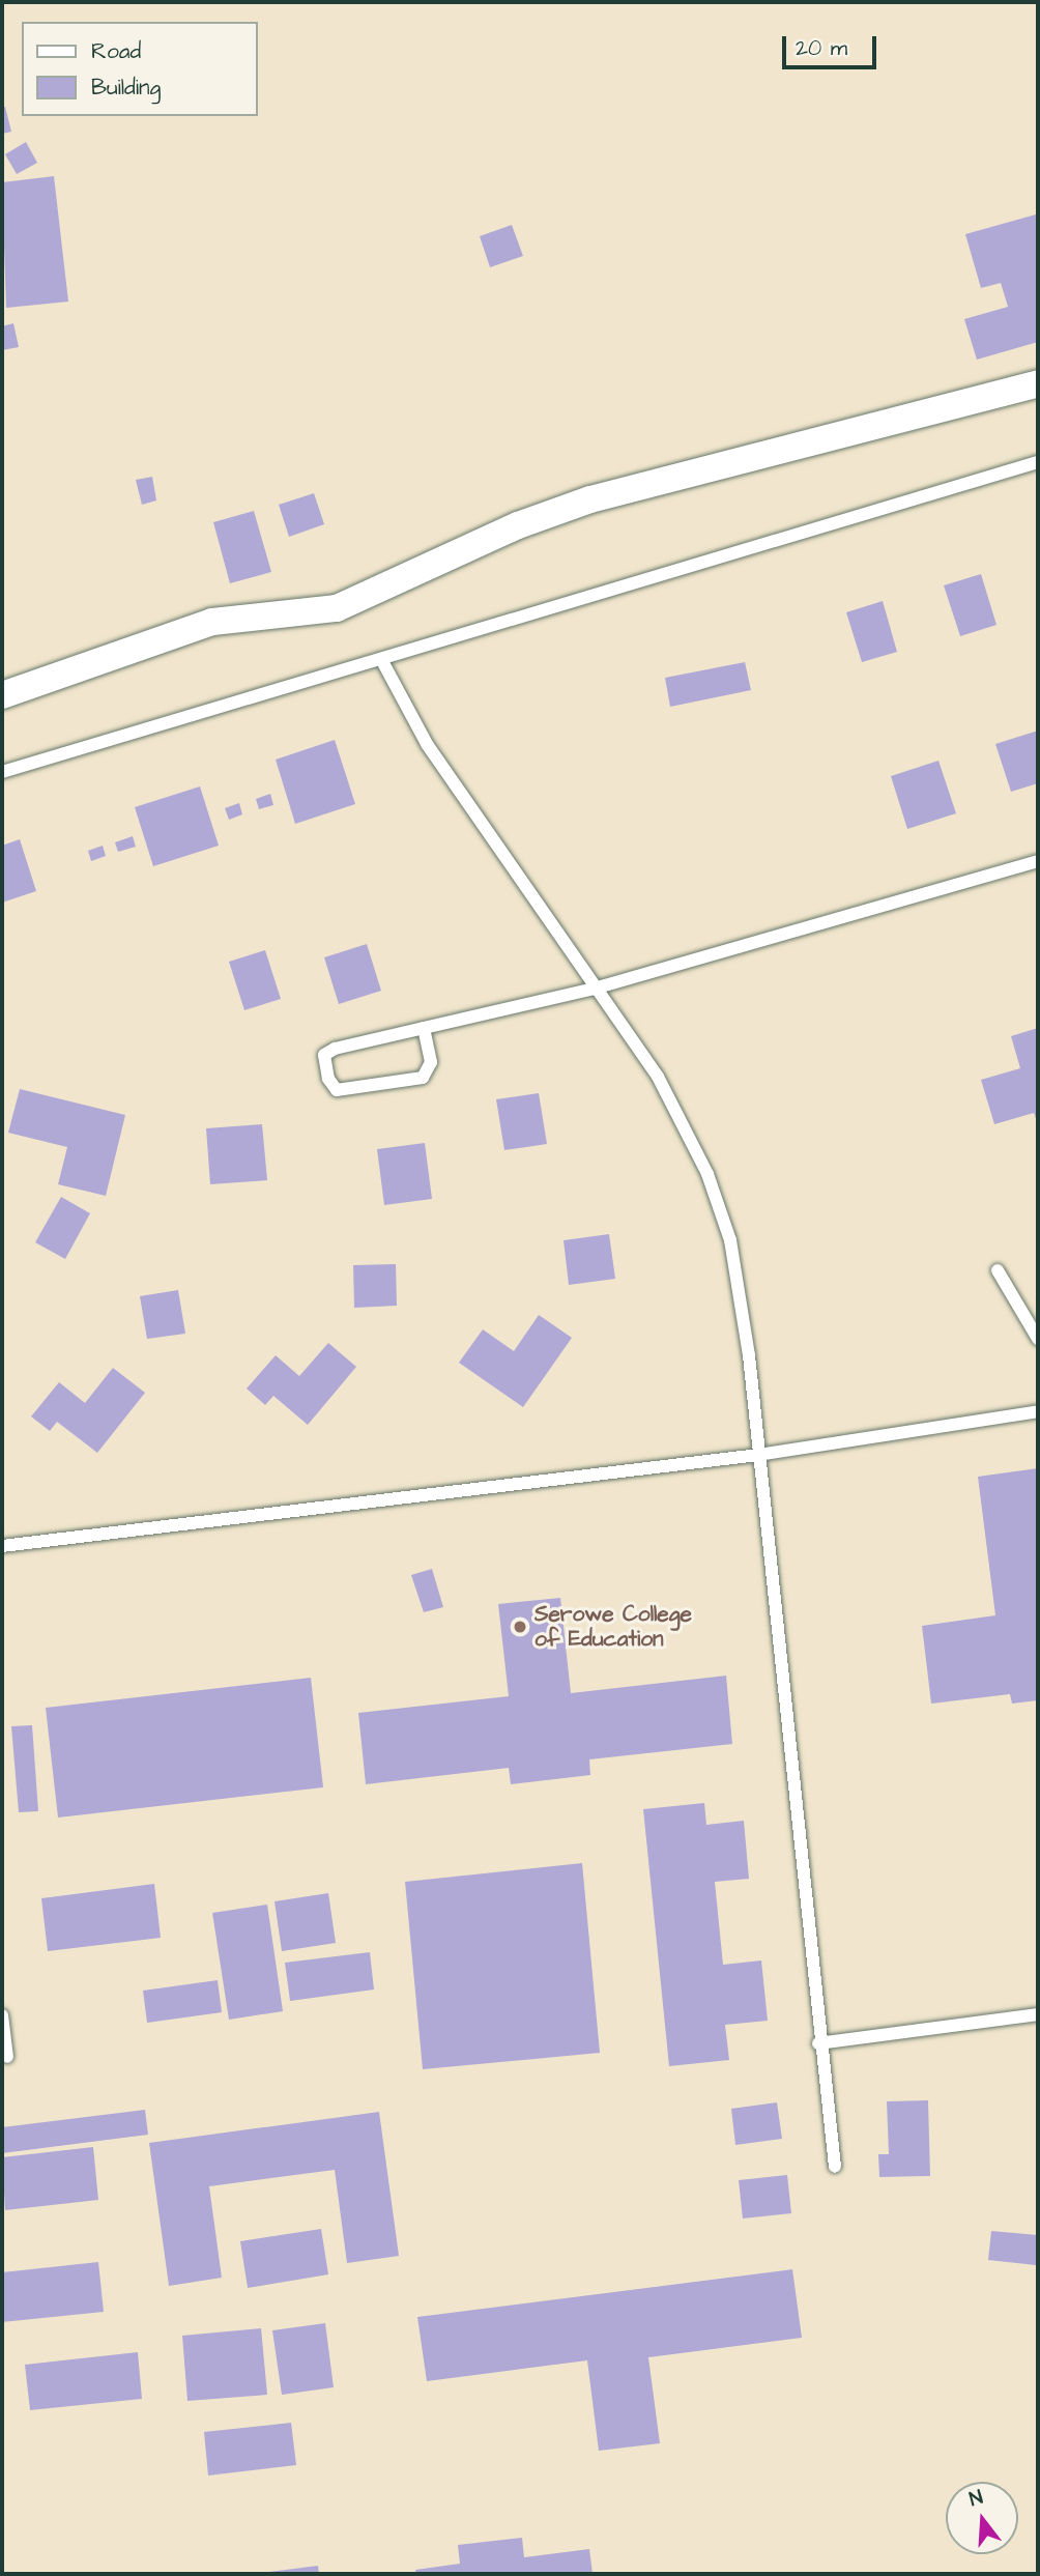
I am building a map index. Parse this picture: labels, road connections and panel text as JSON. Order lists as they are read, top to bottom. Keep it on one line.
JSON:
{"places":["Serowe College of Education"],"legend":["Road","Building"],"scale_bar":"20 m","north":"top"}
